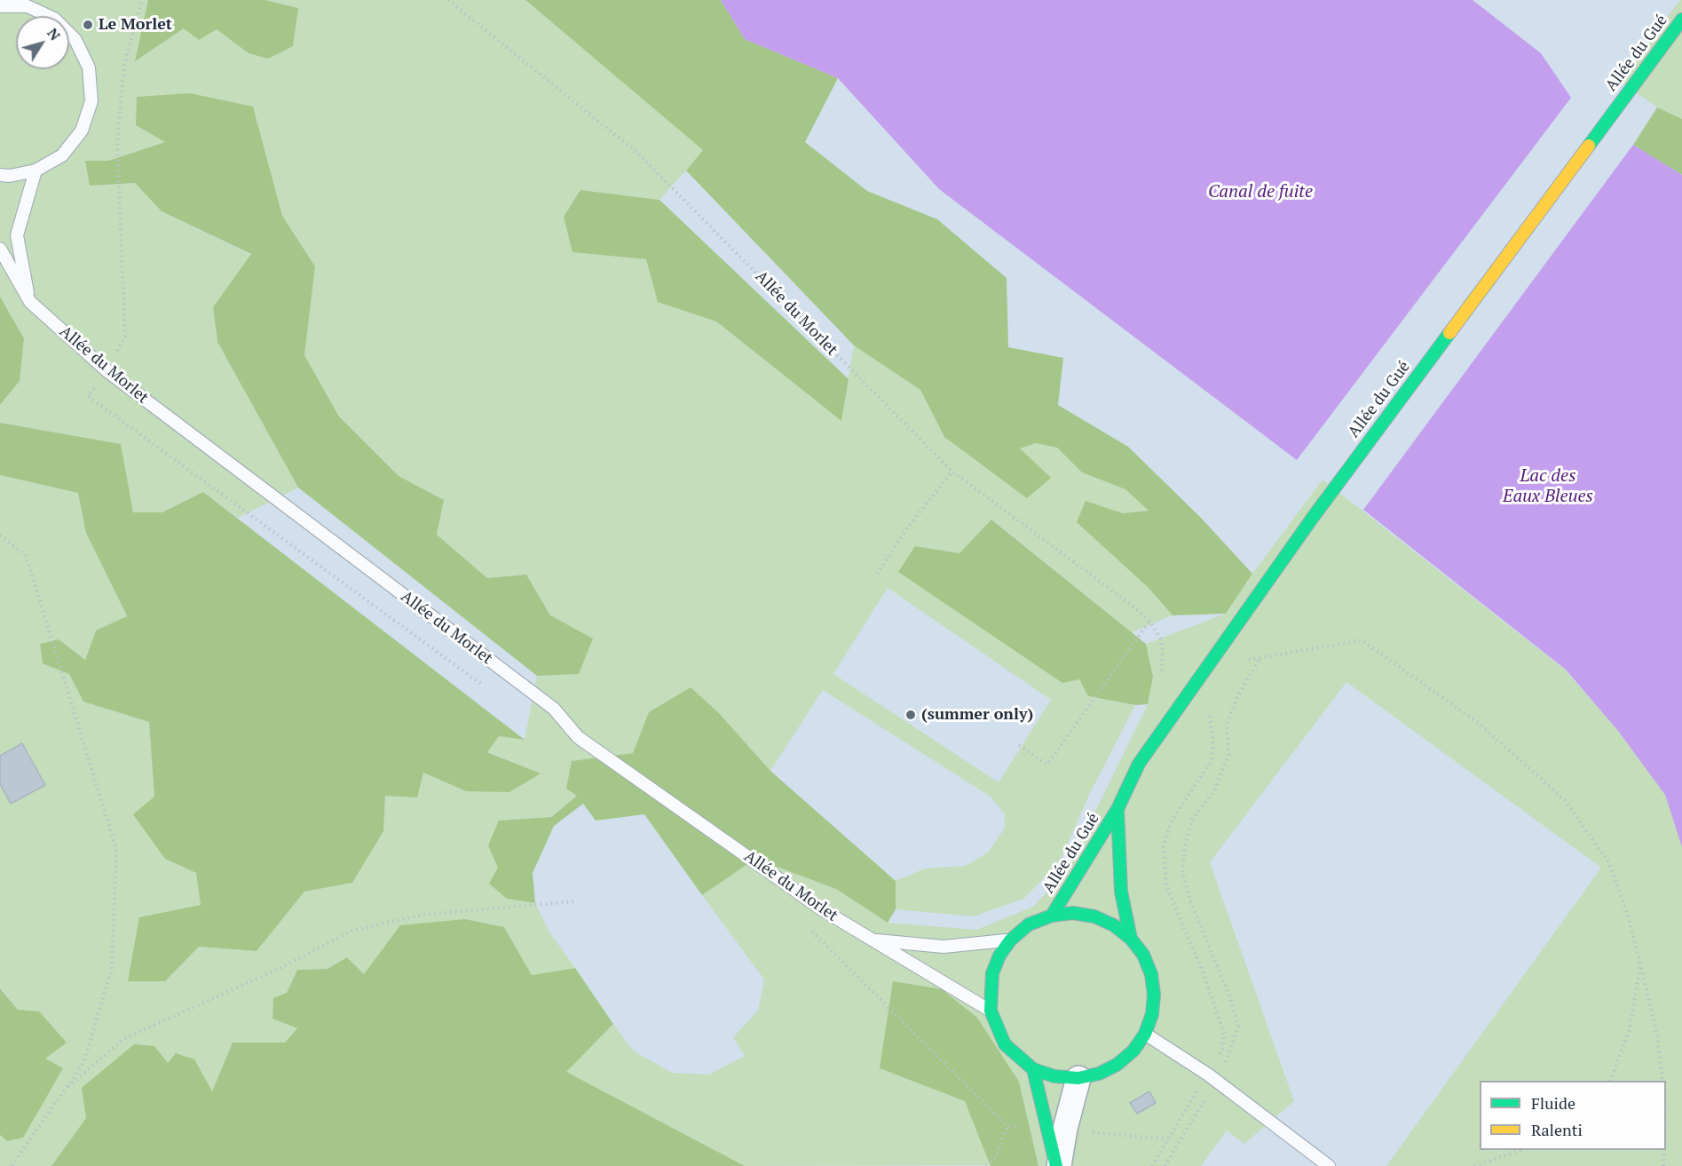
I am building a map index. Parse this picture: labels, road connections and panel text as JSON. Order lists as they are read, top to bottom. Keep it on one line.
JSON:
{"streets":{"street":["Allée du Gué"],"lane":["Allée du Morlet"]},"crossings":[["Allée du Gué","Allée du Morlet"]],"water":["Canal de fuite","Lac des Eaux Bleues"],"places":["Le Morlet","(summer only)"],"legend":["Fluide","Ralenti"],"north":"top right"}
